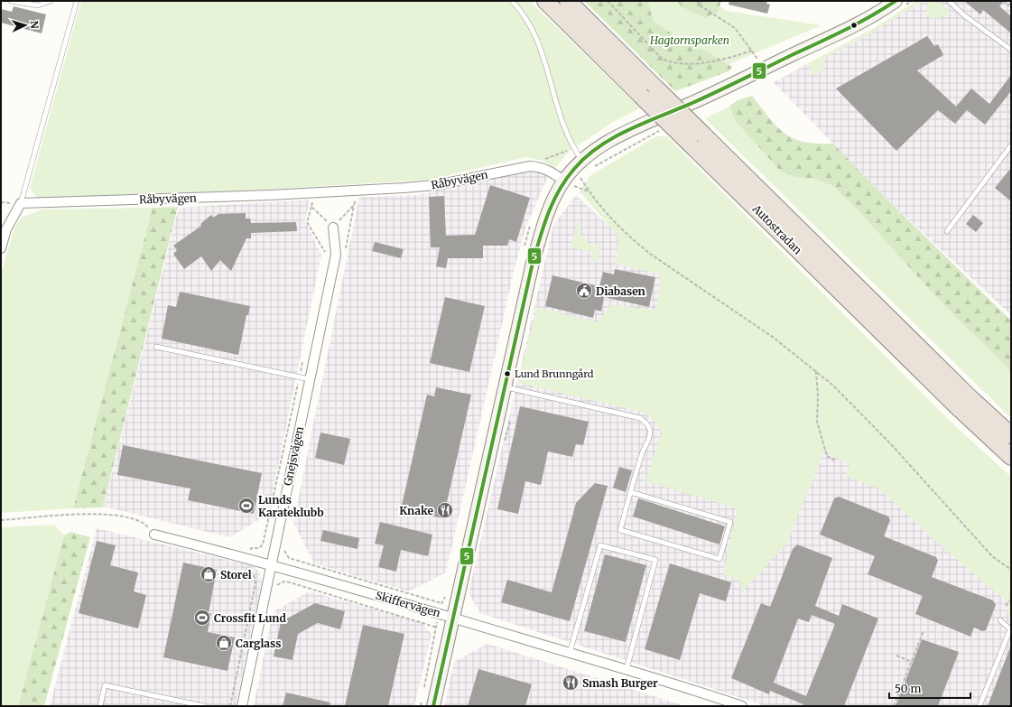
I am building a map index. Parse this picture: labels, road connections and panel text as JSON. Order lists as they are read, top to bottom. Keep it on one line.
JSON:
{"streets":{"highway":["Autostradan"],"street":["Råbyvägen","Gnejsvägen","Skiffervägen"]},"crossings":[["Gnejsvägen","Skiffervägen"]],"parks":["Hagtornsparken"],"places":{"public building":["Diabasen"],"other":["Lund Brunngård"],"sports":["Lunds Karateklubb","Crossfit Lund"],"restaurant":["Knake","Smash Burger"],"shop":["Storel","Carglass"]},"lines":["transit line 5"],"scale_bar":"50 m","north":"right"}
